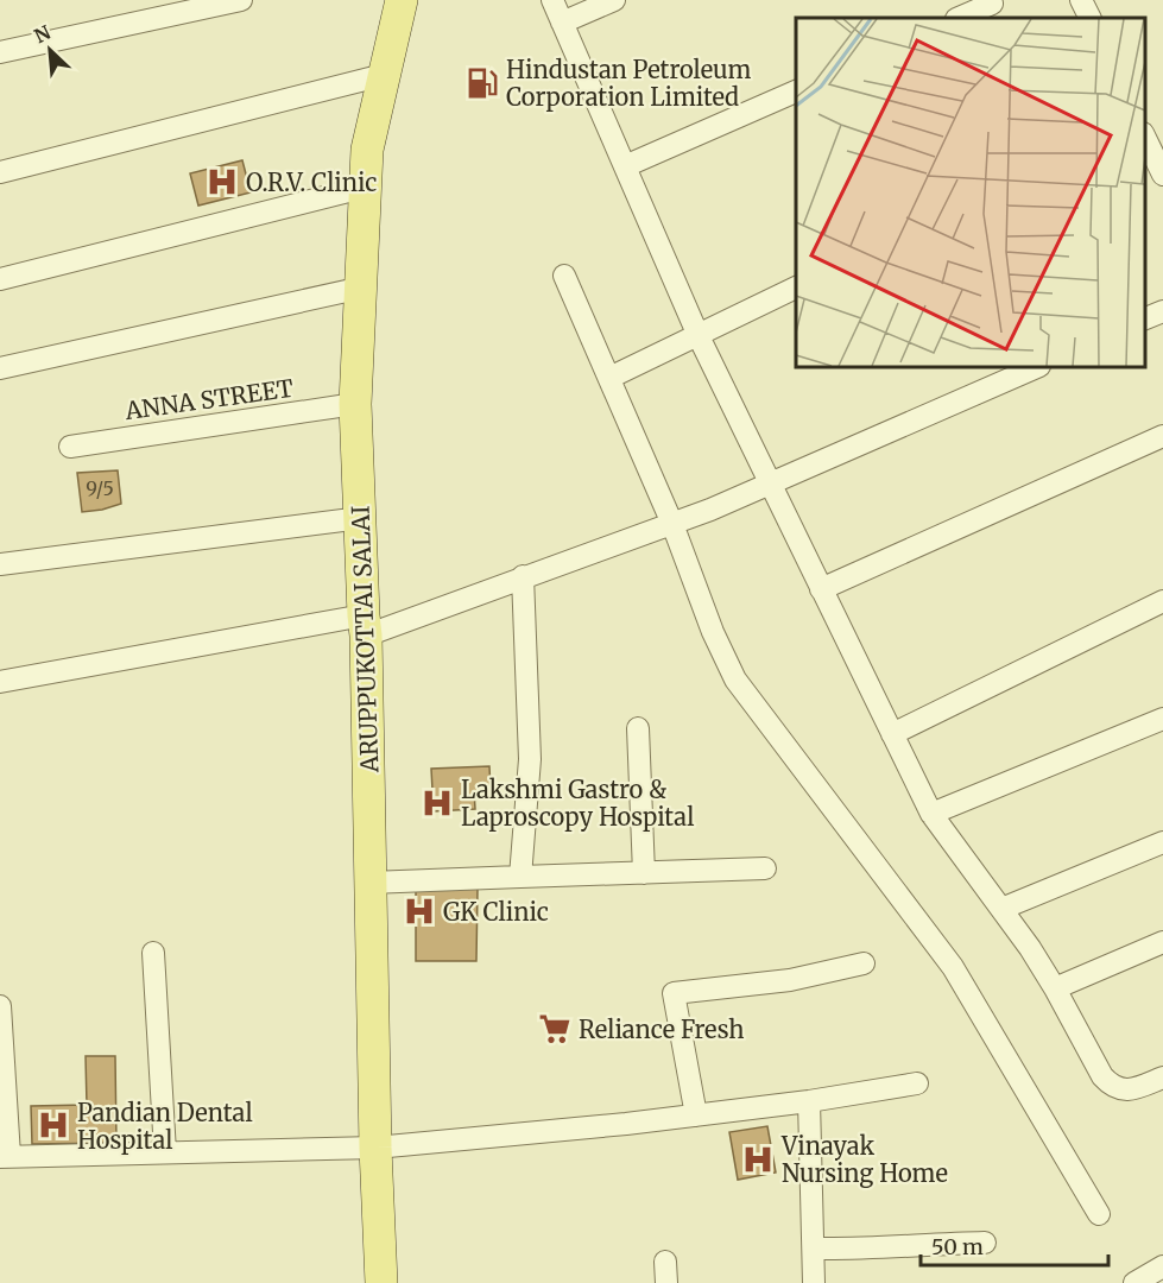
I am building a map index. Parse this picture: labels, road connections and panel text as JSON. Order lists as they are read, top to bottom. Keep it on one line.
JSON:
{"streets":{"main road":["ARUPPUKOTTAI SALAI"],"street":["ANNA STREET"]},"crossings":[["ANNA STREET","ARUPPUKOTTAI SALAI"]],"places":{"fuel station":["Hindustan Petroleum Corporation Limited"],"hospital":["O.R.V. Clinic","Lakshmi Gastro & Laproscopy Hospital","GK Clinic","Pandian Dental Hospital","Vinayak Nursing Home"],"supermarket":["Reliance Fresh"]},"house_numbers":["9/5"],"scale_bar":"50 m","north":"top left"}
